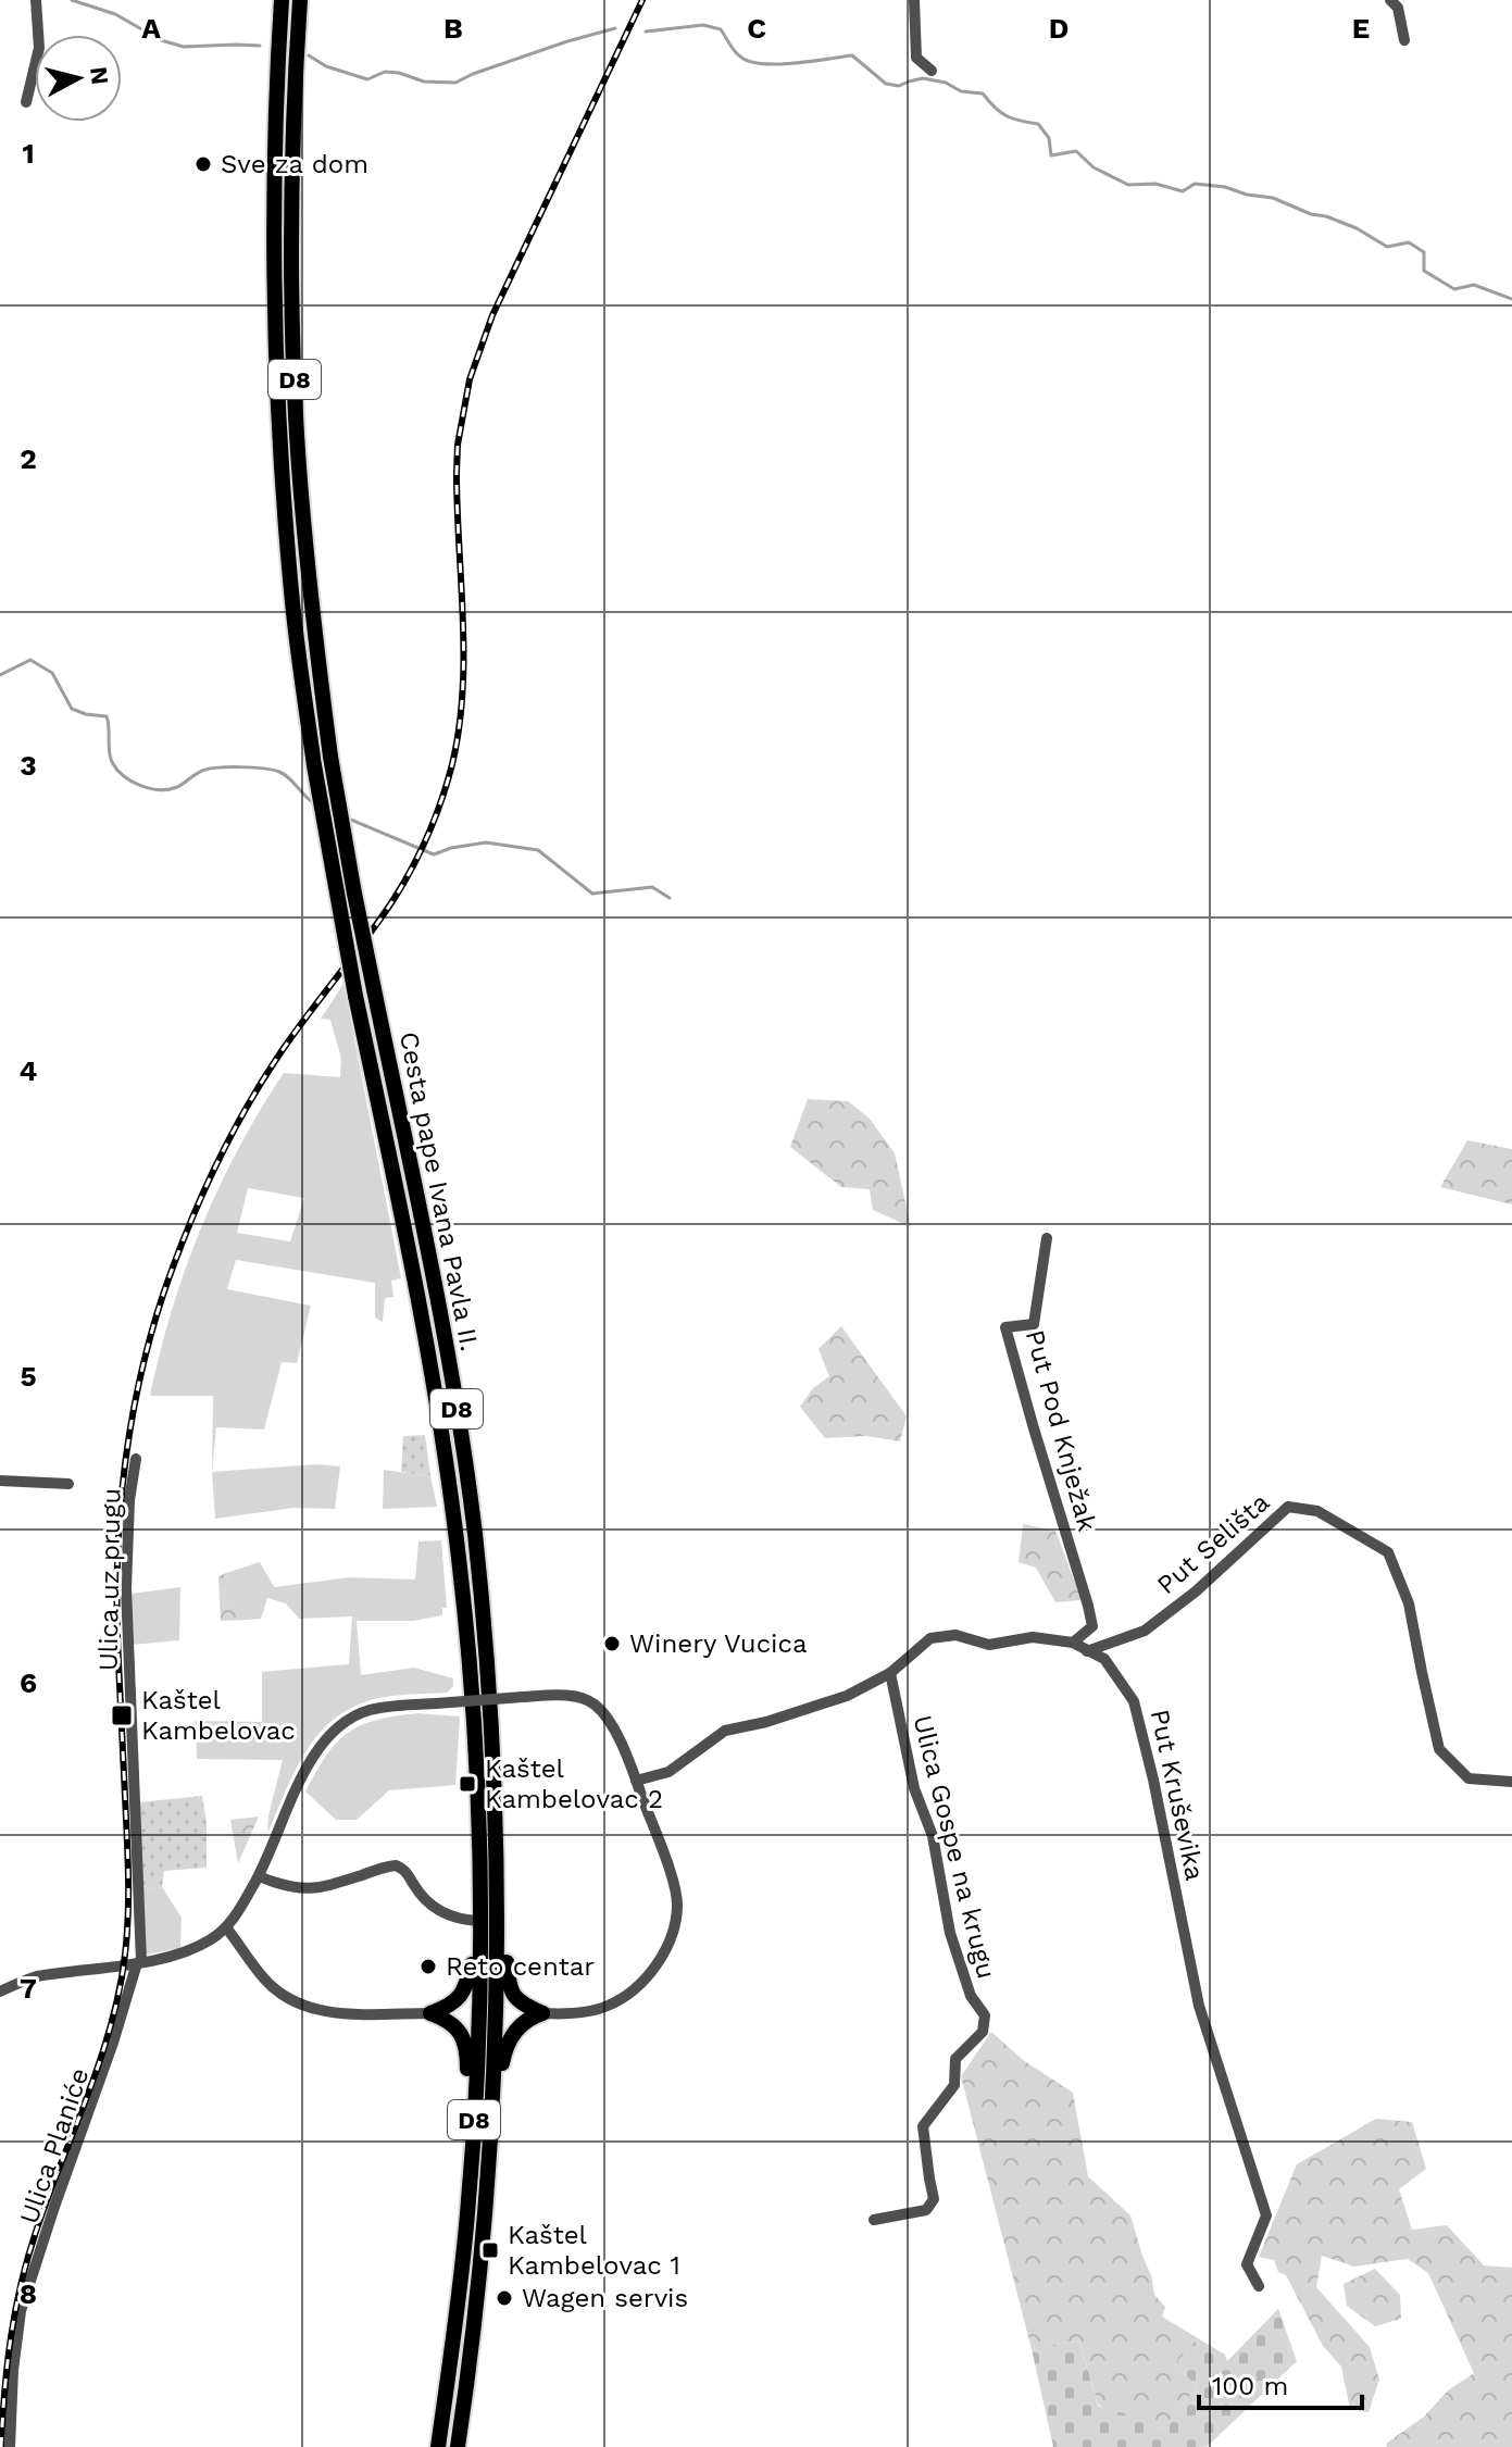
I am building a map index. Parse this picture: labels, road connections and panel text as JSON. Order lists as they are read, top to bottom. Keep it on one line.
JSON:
{"streets":{"main road":["D8","Cesta pape Ivana Pavla II."],"street":["Put Pod Knježak","Put Selišta","Ulica uz prugu","Put Kruševika","Ulica Gospe na krugu","Ulica Planiće"]},"crossings":[["Put Pod Knježak","Put Kruševika"],["Put Selišta","Put Kruševika"],["Ulica uz prugu","Ulica Planiće"],["Put Kruševika","Ulica Gospe na krugu"]],"places":{"other":["Sve za dom","Winery Vucica","Reto centar","Wagen servis"],"transit":["Kaštel Kambelovac","Kaštel Kambelovac 2","Kaštel Kambelovac 1"]},"scale_bar":"100 m","north":"right","grid":{"columns":["A","B","C","D","E"],"rows":["1","2","3","4","5","6","7","8"]}}
